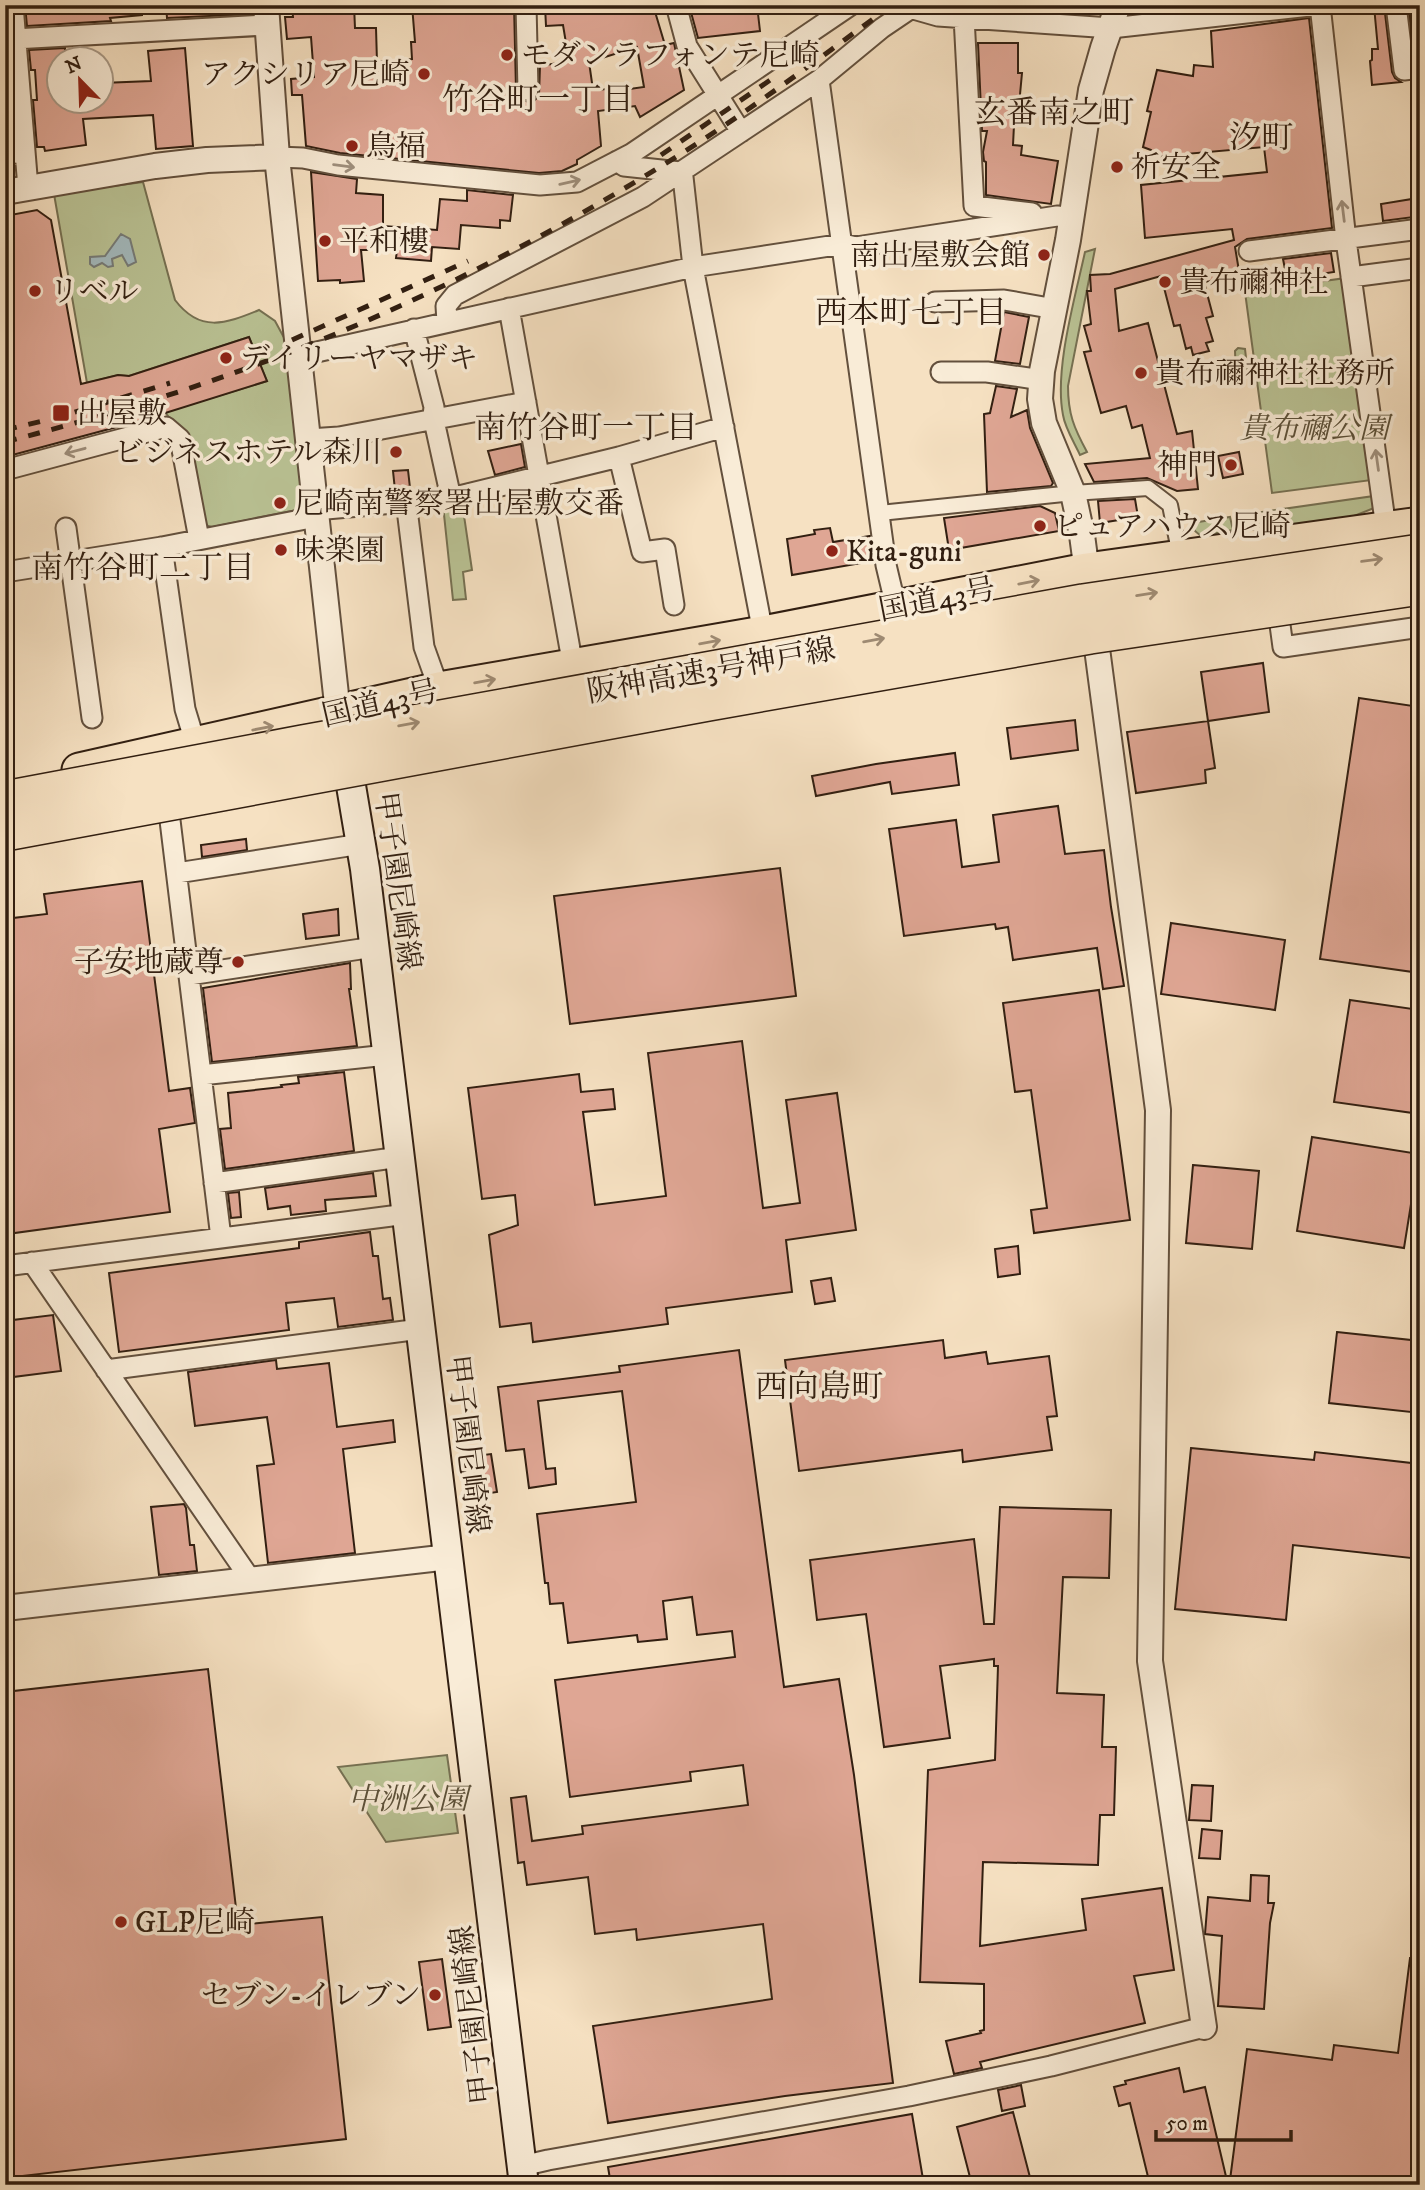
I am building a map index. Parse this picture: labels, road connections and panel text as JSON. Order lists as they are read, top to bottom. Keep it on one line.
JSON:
{"streets":{"highway":["国道43号","阪神高速3号神戸線"],"main road":["甲子園尼崎線"]},"crossings":[["国道43号","阪神高速3号神戸線"],["国道43号","甲子園尼崎線"]],"districts":["竹谷町一丁目","玄番南之町","汐町","西本町七丁目","南竹谷町一丁目","南竹谷町二丁目","西向島町"],"parks":["貴布禰公園","中洲公園"],"places":{"other":["モダンラフォンテ尼崎","アクシリア尼崎","鳥福","祈安全","平和樓","南出屋敷会館","貴布禰神社","リベル","デイリーヤマザキ","貴布禰神社社務所","ビジネスホテル森川","神門","尼崎南警察署出屋敷交番","ピュアハウス尼崎","味楽園","Kita-guni","子安地蔵尊","GLP尼崎","セブン-イレブン"],"transit":["出屋敷"]},"scale_bar":"50 m","north":"top left"}
